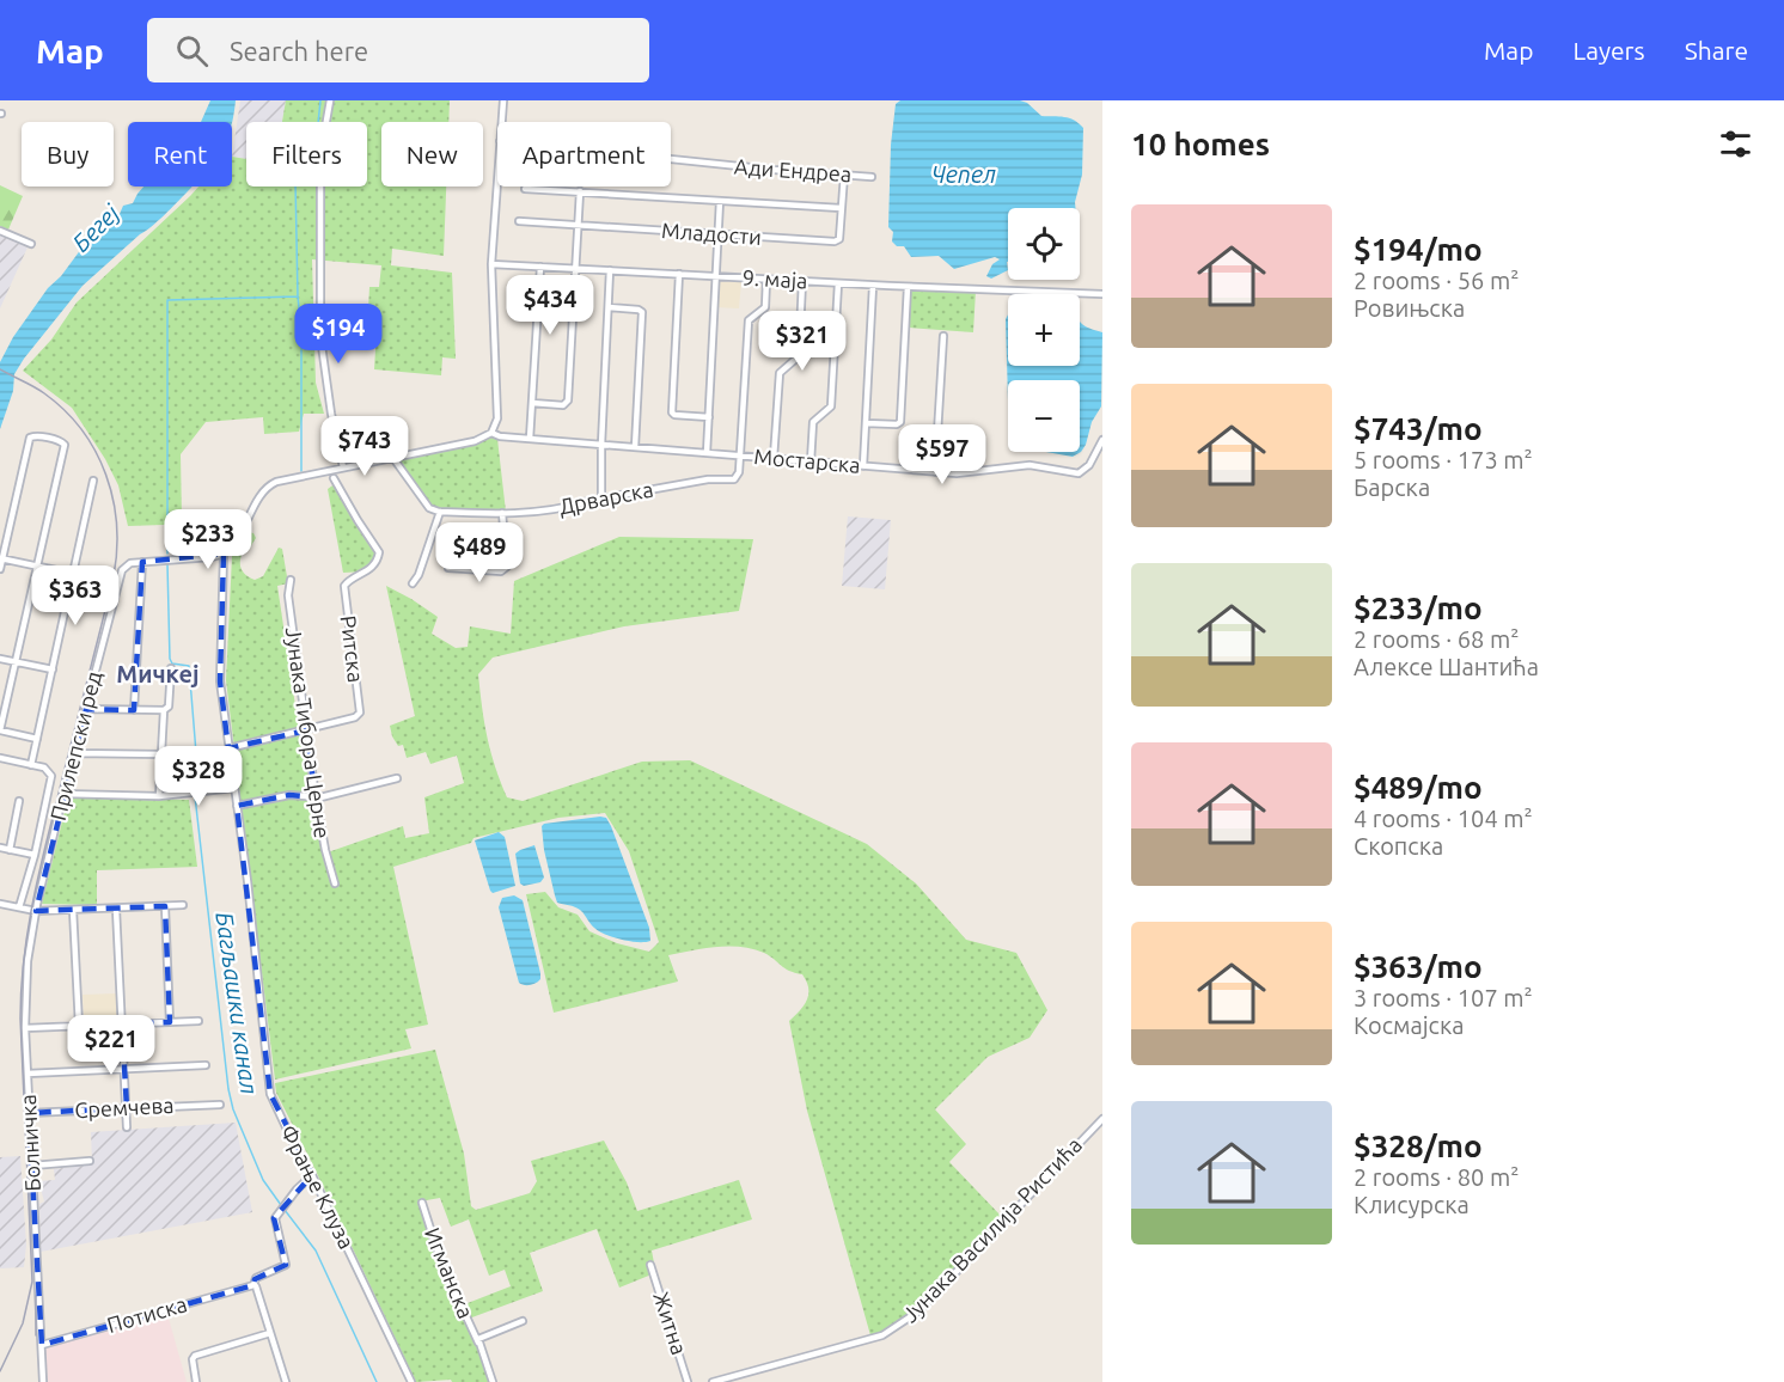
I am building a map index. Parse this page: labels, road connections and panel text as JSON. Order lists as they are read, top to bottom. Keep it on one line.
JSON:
{"streets":{"street":["Ади Ендреа","Младости","9. маја","Мостарска","Дрварска","Ритска","Јунака Тибора Церне","Прилепски ред","Сремчева","Болничка","Фрање Клуза","Јунака Василија Ристића","Игманска","Потиска","Житна"]},"crossings":[["Ади Ендреа","Младости"],["Мостарска","Дрварска"],["Ритска","Јунака Тибора Церне"],["Ритска","Фрање Клуза"],["Прилепски ред","Болничка"],["Сремчева","Болничка"],["Болничка","Потиска"],["Фрање Клуза","Потиска"]],"districts":["Мичкеј"],"water":["Чепел","Бегеј","Багљашки канал"],"page":{"header":"Map","search":"Search here","nav":["Map","Layers","Share"],"heading":"10 homes","chip":["Buy","Rent","Filters","New","Apartment"],"list":[{"name":"$194/mo","note":"2 rooms · 56 m² · Ровињска"},{"name":"$743/mo","note":"5 rooms · 173 m² · Барска"},{"name":"$233/mo","note":"2 rooms · 68 m² · Алексе Шантића"},{"name":"$489/mo","note":"4 rooms · 104 m² · Скопска"},{"name":"$363/mo","note":"3 rooms · 107 m² · Космајска"},{"name":"$328/mo","note":"2 rooms · 80 m² · Клисурска"}],"map_buttons":["+","−"],"price":["$434","$194","$321","$743","$597","$233","$489","$363","$328","$221"]}}
